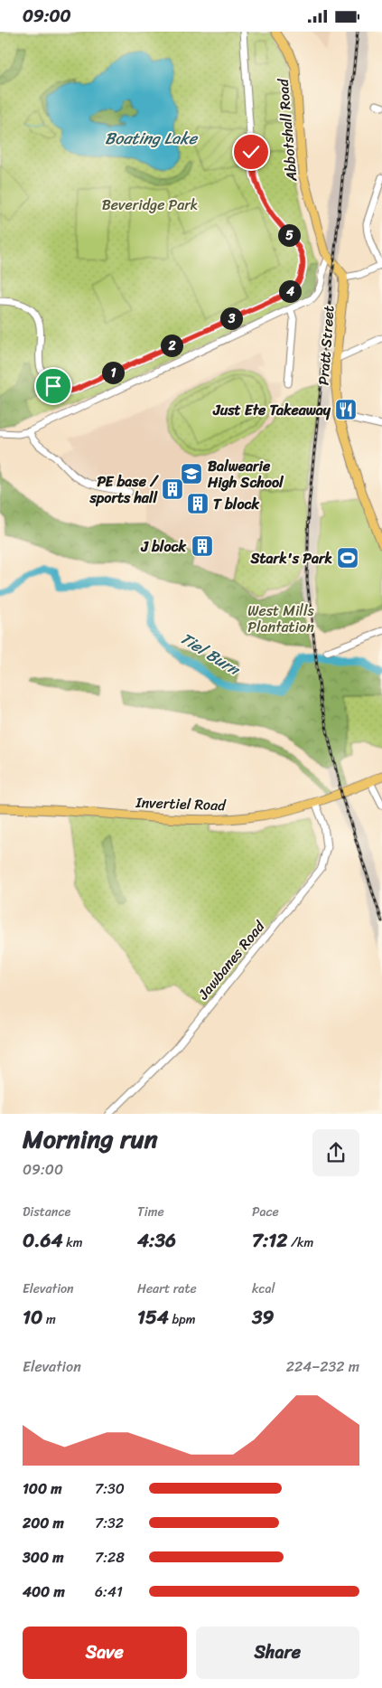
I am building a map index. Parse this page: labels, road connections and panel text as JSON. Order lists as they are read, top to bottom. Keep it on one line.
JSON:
{"streets":{"main road":["Abbotshall Road","Pratt Street","Invertiel Road"],"street":["Jawbanes Road"]},"crossings":[["Abbotshall Road","Pratt Street"],["Invertiel Road","Jawbanes Road"]],"water":["Boating Lake","Tiel Burn"],"parks":["Beveridge Park","West Mills Plantation"],"places":{"restaurant":["Just Ete Takeaway"],"school or university":["Balwearie High School"],"building":["PE base / sports hall","T block","J block"],"sports":["Stark's Park"]},"page":{"status":"09:00","pins":["5","4","3","2","1"],"heading":["Morning run","09:00"],"stats":[["Distance","0.64 km"],["Time","4:36"],["Pace","7:12 /km"],["Elevation","10 m"],["Heart rate","154 bpm"],["kcal","39"]],"chart":["Elevation","224–232 m"],"list":[{"name":"100 m","note":"7:30"},{"name":"200 m","note":"7:32"},{"name":"300 m","note":"7:28"},{"name":"400 m","note":"6:41"}],"buttons":["Save","Share"]}}
